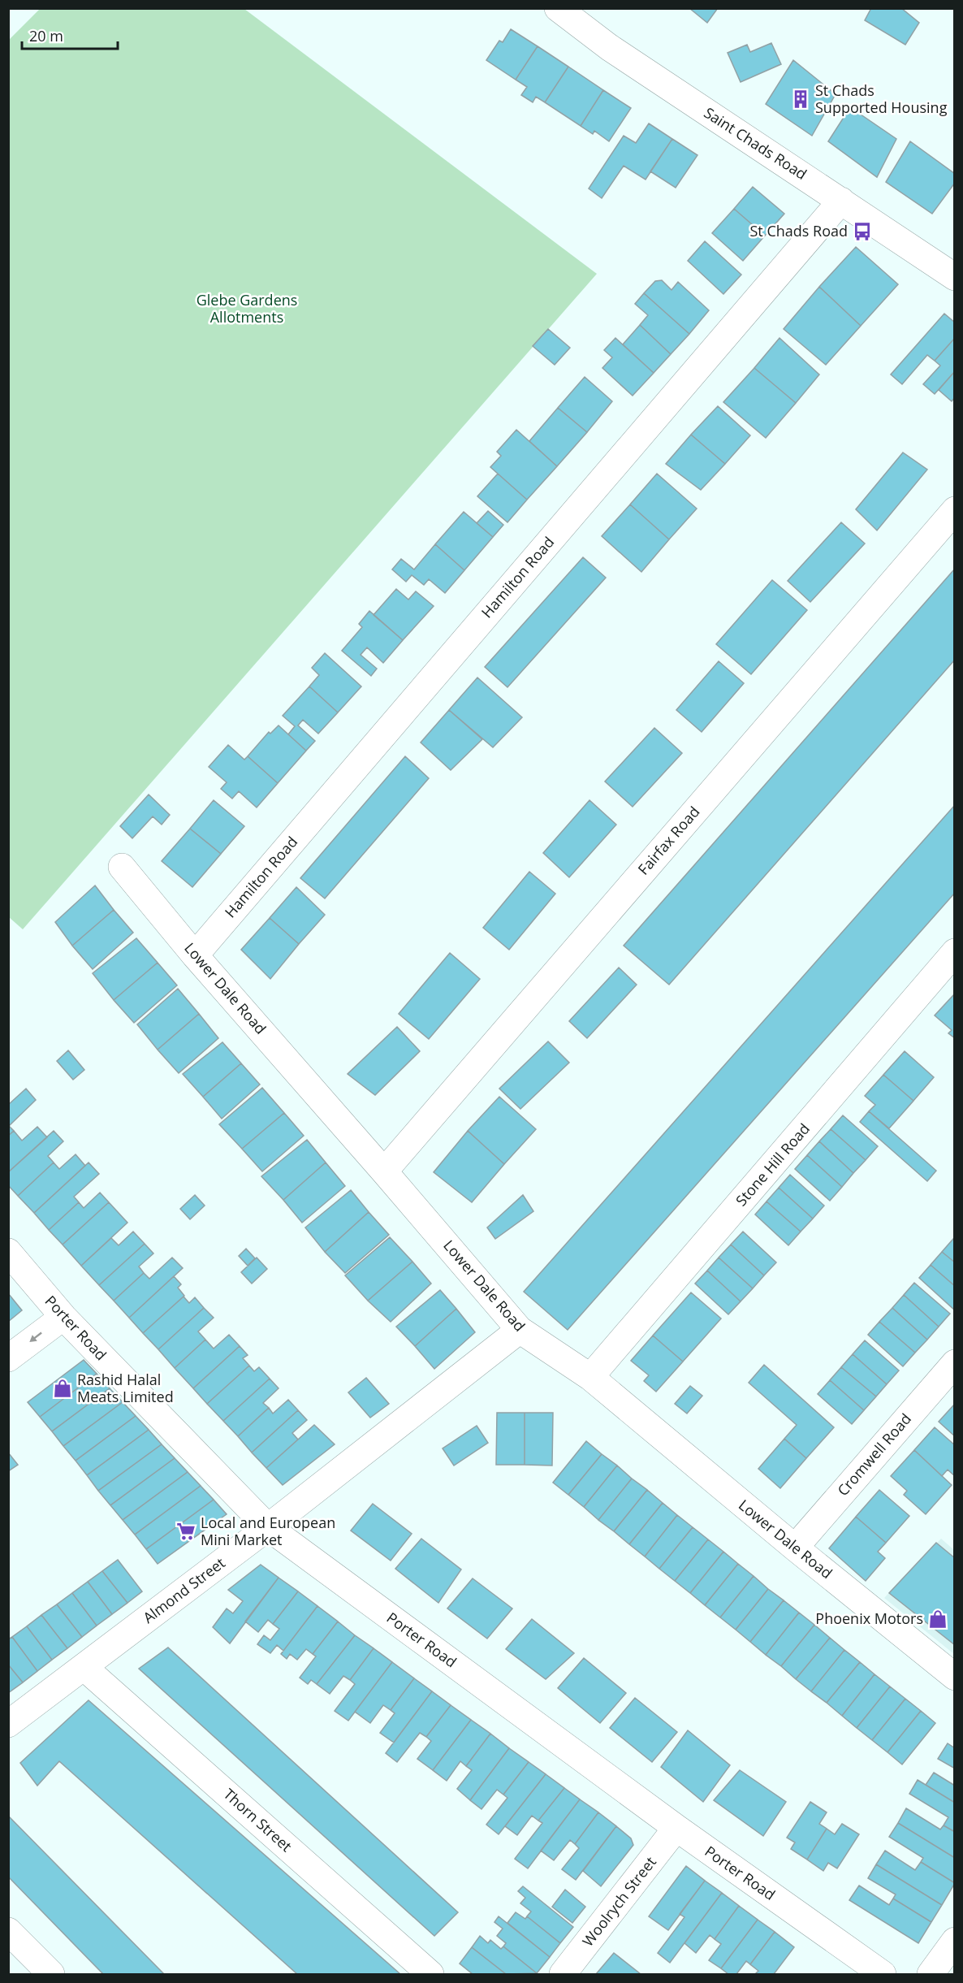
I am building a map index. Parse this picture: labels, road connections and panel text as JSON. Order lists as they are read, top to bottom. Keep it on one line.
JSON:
{"streets":{"street":["Saint Chads Road","Hamilton Road","Fairfax Road","Lower Dale Road","Stone Hill Road","Porter Road","Cromwell Road","Almond Street","Thorn Street","Woolrych Street"]},"crossings":[["Saint Chads Road","Hamilton Road"],["Hamilton Road","Lower Dale Road"],["Fairfax Road","Lower Dale Road"],["Lower Dale Road","Stone Hill Road"],["Lower Dale Road","Cromwell Road"],["Lower Dale Road","Almond Street"],["Porter Road","Almond Street"],["Porter Road","Woolrych Street"],["Almond Street","Thorn Street"]],"parks":["Glebe Gardens Allotments"],"places":{"building":["St Chads Supported Housing"],"bus stop":["St Chads Road"],"shop":["Rashid Halal Meats Limited","Phoenix Motors"],"supermarket":["Local and European Mini Market"]},"scale_bar":"20 m"}
